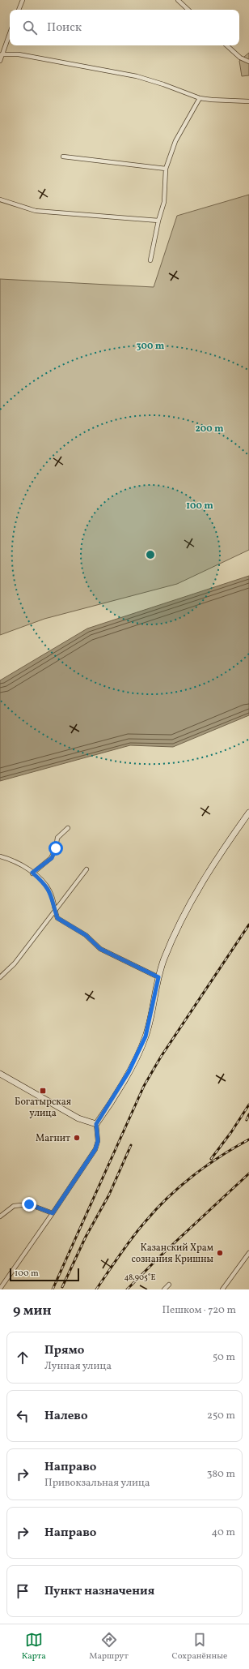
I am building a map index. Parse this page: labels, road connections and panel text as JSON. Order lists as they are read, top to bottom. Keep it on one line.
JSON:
{"places":{"transit":["Богатырская улица"],"other":["Магнит","Казанский Храм сознания Кришны"]},"scale_bar":"100 m","page":{"search":"Поиск","scale":"100 m","heading":["9 мин","Пешком · 720 m"],"list":[["Прямо","Лунная улица","50 m"],["Налево","250 m"],["Направо","Привокзальная улица","380 m"],["Направо","40 m"],"Пункт назначения"],"nav":["Карта","Маршрут","Сохранённые"]},"coordinates":["48.905°E"],"rings":["300 m","200 m","100 m"]}
